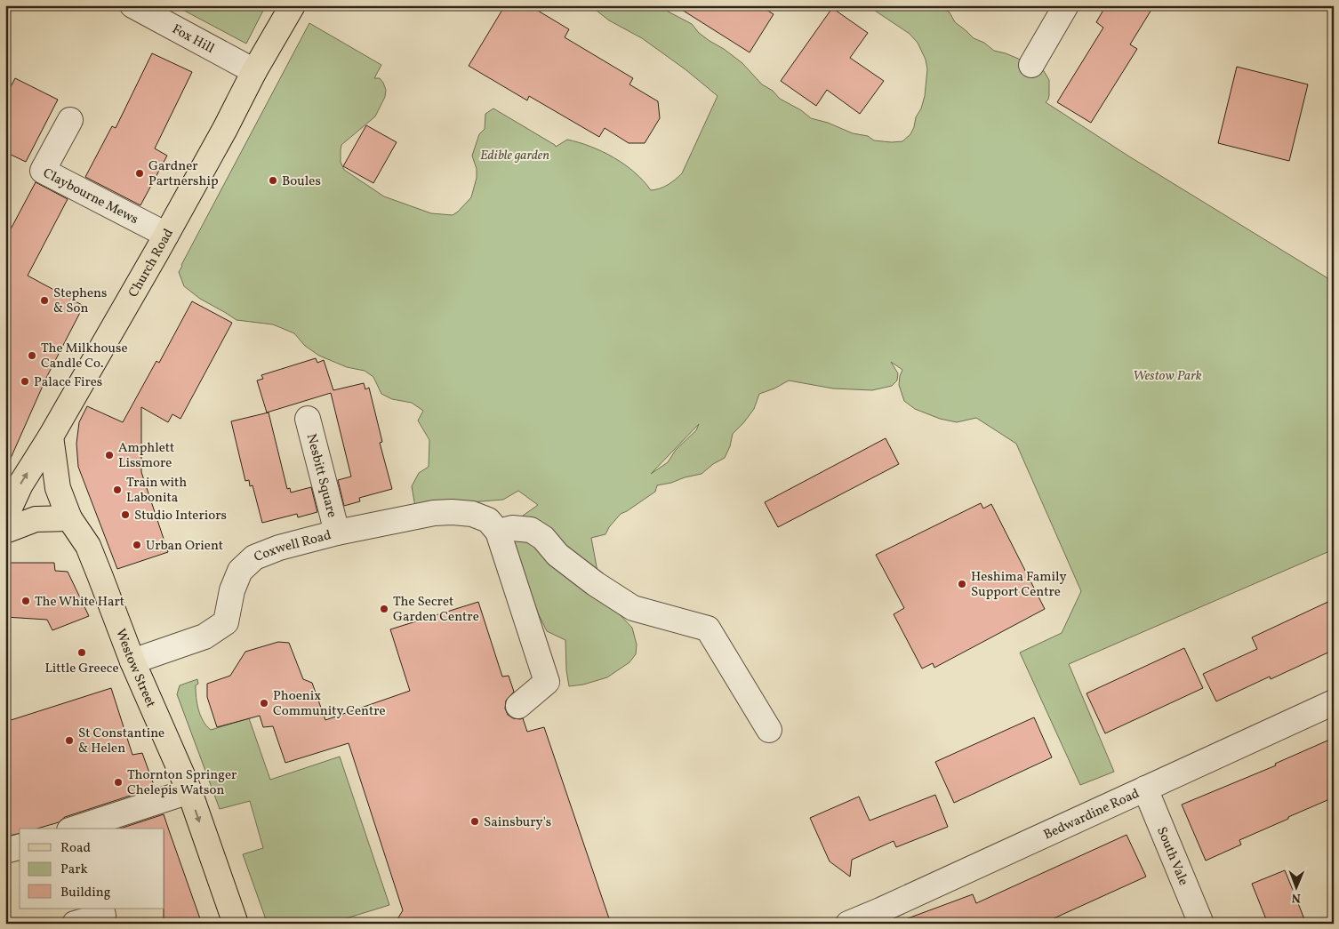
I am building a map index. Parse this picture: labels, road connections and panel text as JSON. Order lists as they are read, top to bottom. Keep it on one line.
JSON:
{"streets":{"main road":["Church Road","Westow Street"],"street":["Fox Hill","Claybourne Mews","Nesbitt Square","Coxwell Road","Bedwardine Road","South Vale"]},"crossings":[["Fox Hill","Church Road"],["Claybourne Mews","Church Road"],["Church Road","Westow Street"],["Nesbitt Square","Coxwell Road"],["Coxwell Road","Westow Street"],["Bedwardine Road","South Vale"]],"parks":["Edible garden","Westow Park"],"places":["Gardner Partnership","Boules","Stephens & Son","The Milkhouse Candle Co.","Palace Fires","Amphlett Lissmore","Train with Labonita","Studio Interiors","Urban Orient","Heshima Family Support Centre","The White Hart","The Secret Garden Centre","Little Greece","Phoenix Community Centre","St Constantine & Helen","Thornton Springer Chelepis Watson","Sainsbury's"],"legend":["Road","Park","Building"],"north":"bottom"}
